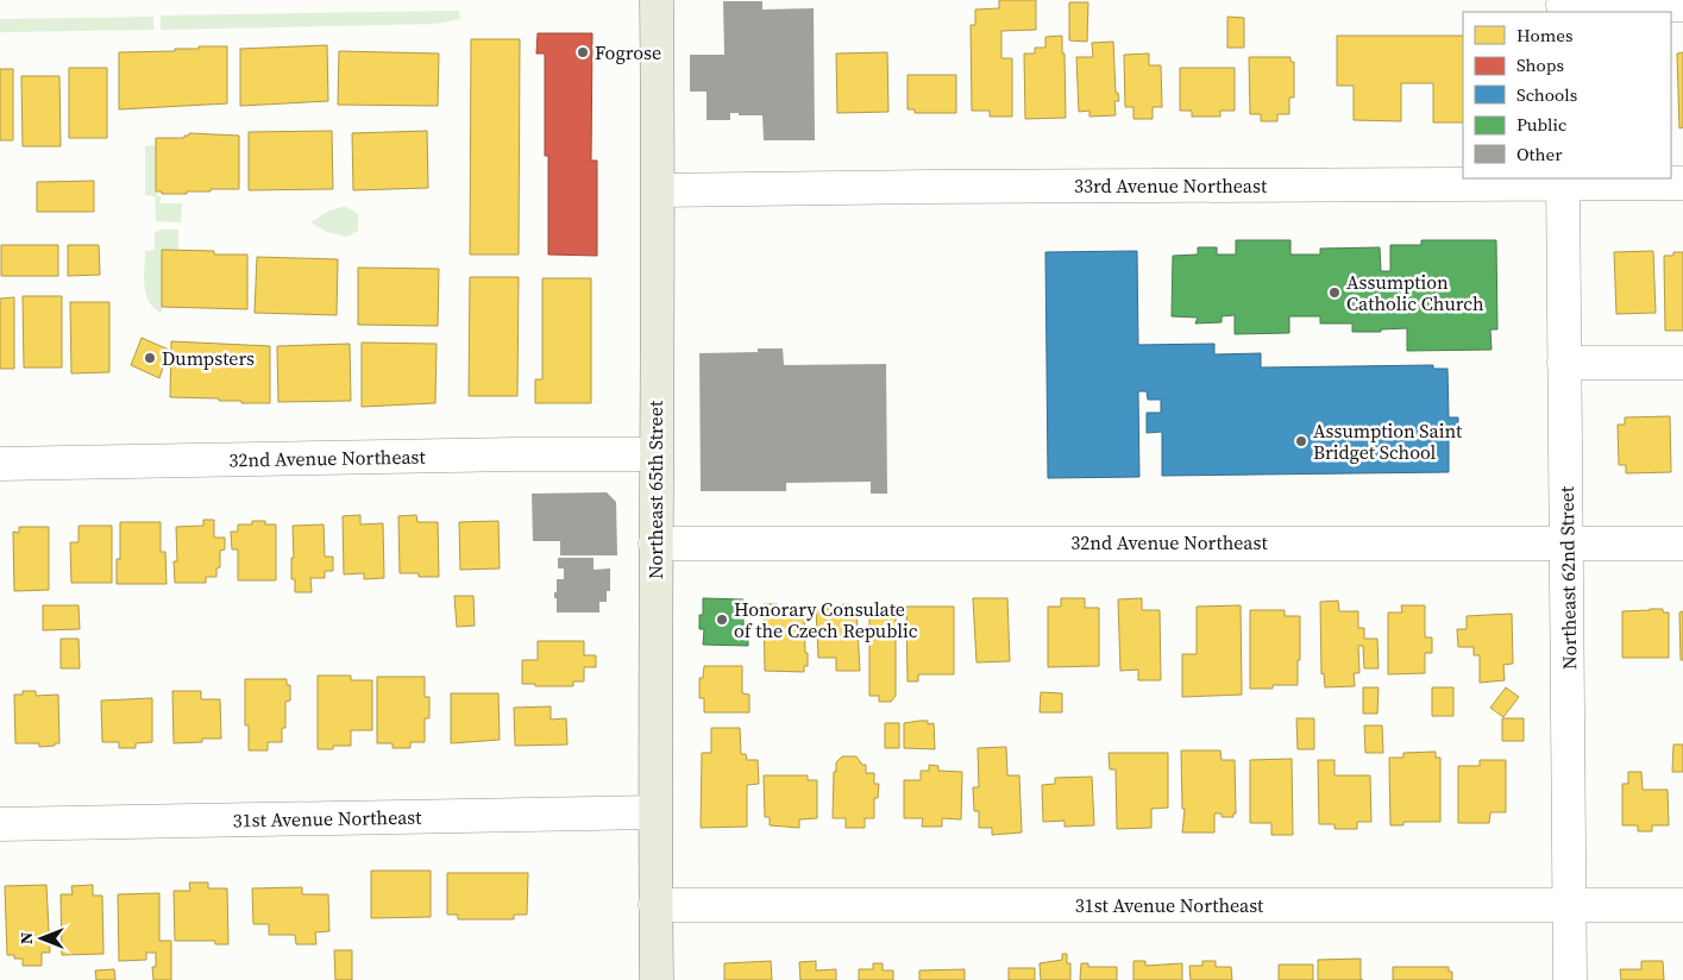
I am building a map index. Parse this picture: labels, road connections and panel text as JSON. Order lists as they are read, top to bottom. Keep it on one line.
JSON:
{"streets":{"main road":["Northeast 65th Street"],"street":["33rd Avenue Northeast","32nd Avenue Northeast","Northeast 62nd Street","31st Avenue Northeast"]},"crossings":[["33rd Avenue Northeast","Northeast 65th Street"],["33rd Avenue Northeast","Northeast 62nd Street"],["32nd Avenue Northeast","Northeast 65th Street"],["32nd Avenue Northeast","Northeast 62nd Street"],["Northeast 65th Street","31st Avenue Northeast"],["Northeast 62nd Street","31st Avenue Northeast"]],"places":["Fogrose","Assumption Catholic Church","Dumpsters","Assumption Saint Bridget School","Honorary Consulate of the Czech Republic"],"legend":["Homes","Shops","Schools","Public","Other"],"north":"left"}
